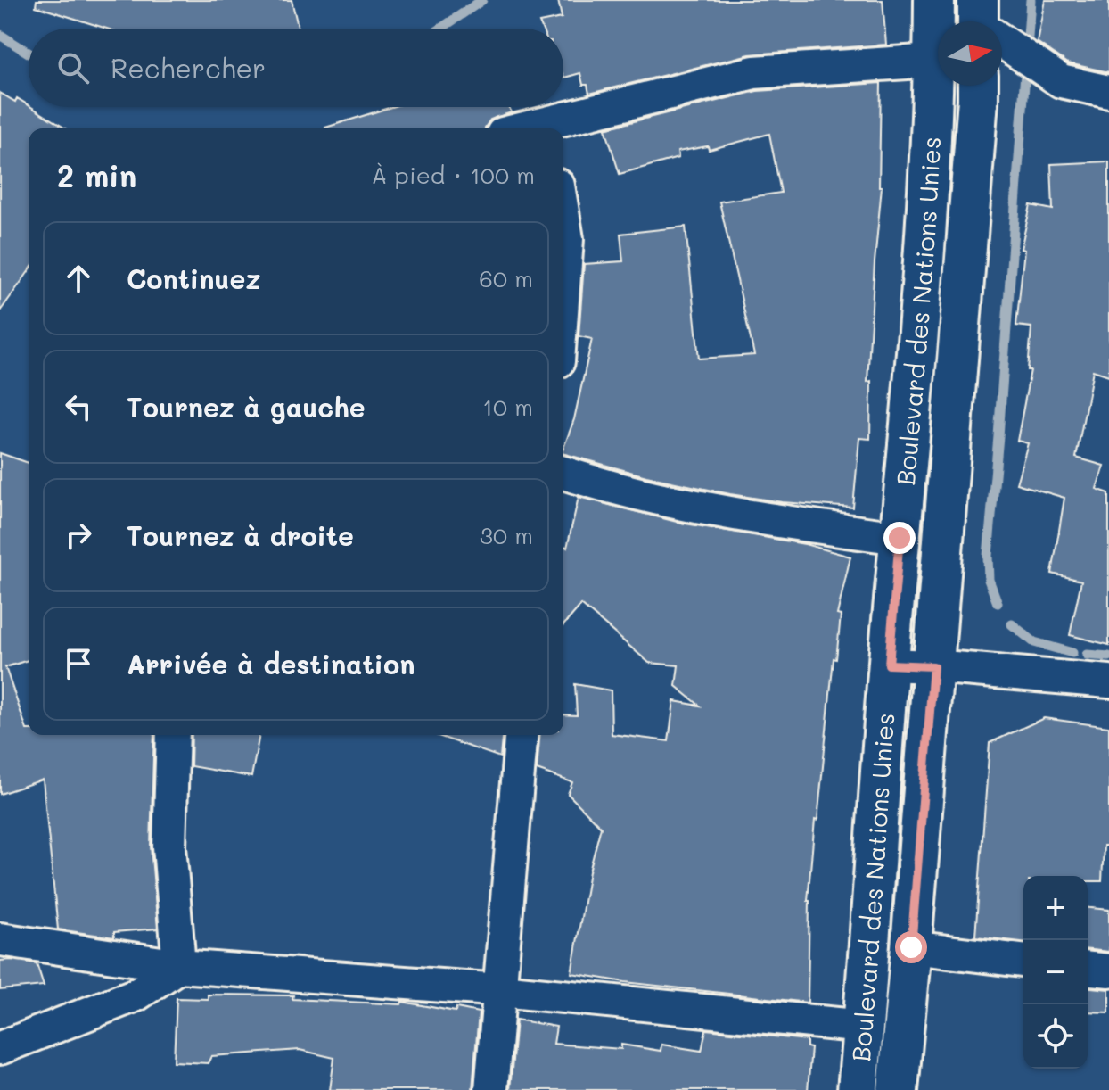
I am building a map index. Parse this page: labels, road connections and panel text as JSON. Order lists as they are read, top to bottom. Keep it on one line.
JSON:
{"streets":{"main road":["Boulevard des Nations Unies"]},"north":"right","page":{"search":"Rechercher","heading":["2 min","À pied · 100 m"],"list":[["Continuez","60 m"],["Tournez à gauche","10 m"],["Tournez à droite","30 m"],"Arrivée à destination"],"map_buttons":["+","−"]}}
